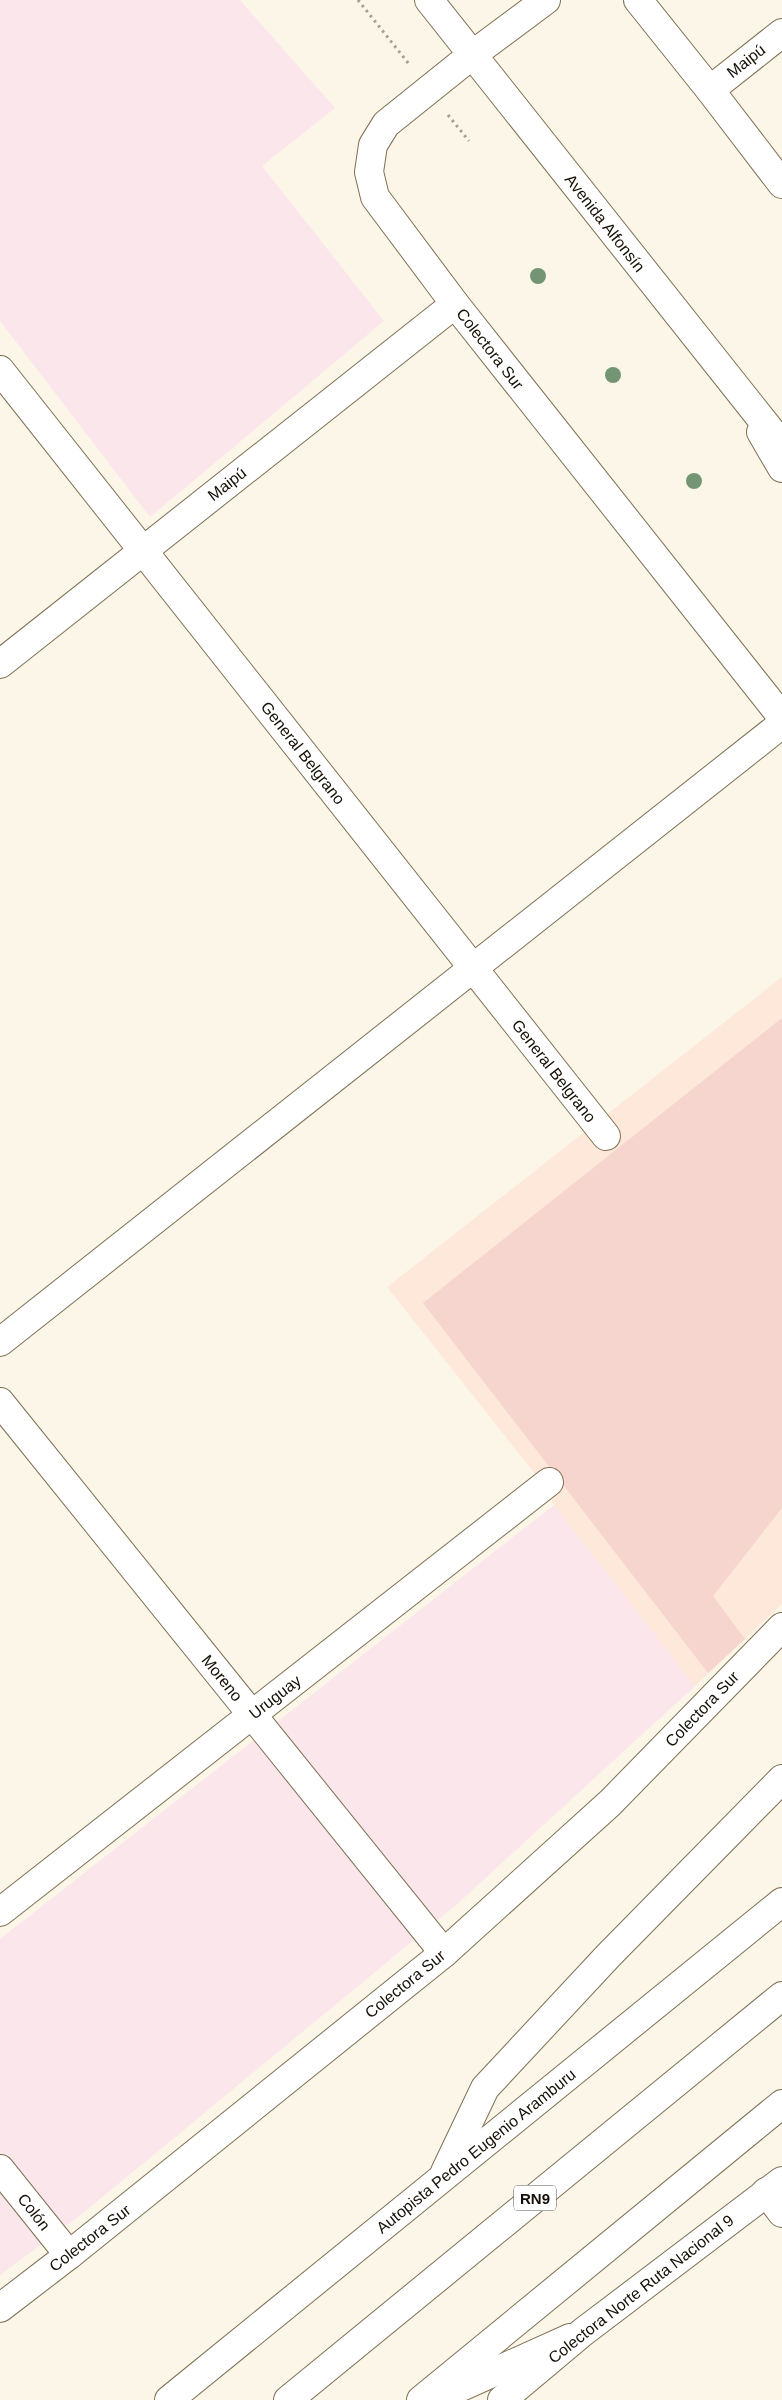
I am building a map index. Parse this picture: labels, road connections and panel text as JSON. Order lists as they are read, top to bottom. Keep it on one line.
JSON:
{"streets":{"main road":["Maipú","Avenida Alfonsín","Colectora Sur","General Belgrano","Moreno","Uruguay","Autopista Pedro Eugenio Aramburu","RN9","Colón","Colectora Norte Ruta Nacional 9"]},"crossings":[["Maipú","Colectora Sur"],["Maipú","General Belgrano"],["Avenida Alfonsín","Colectora Sur"],["Colectora Sur","Moreno"],["Colectora Sur","Colón"],["Moreno","Uruguay"]]}
